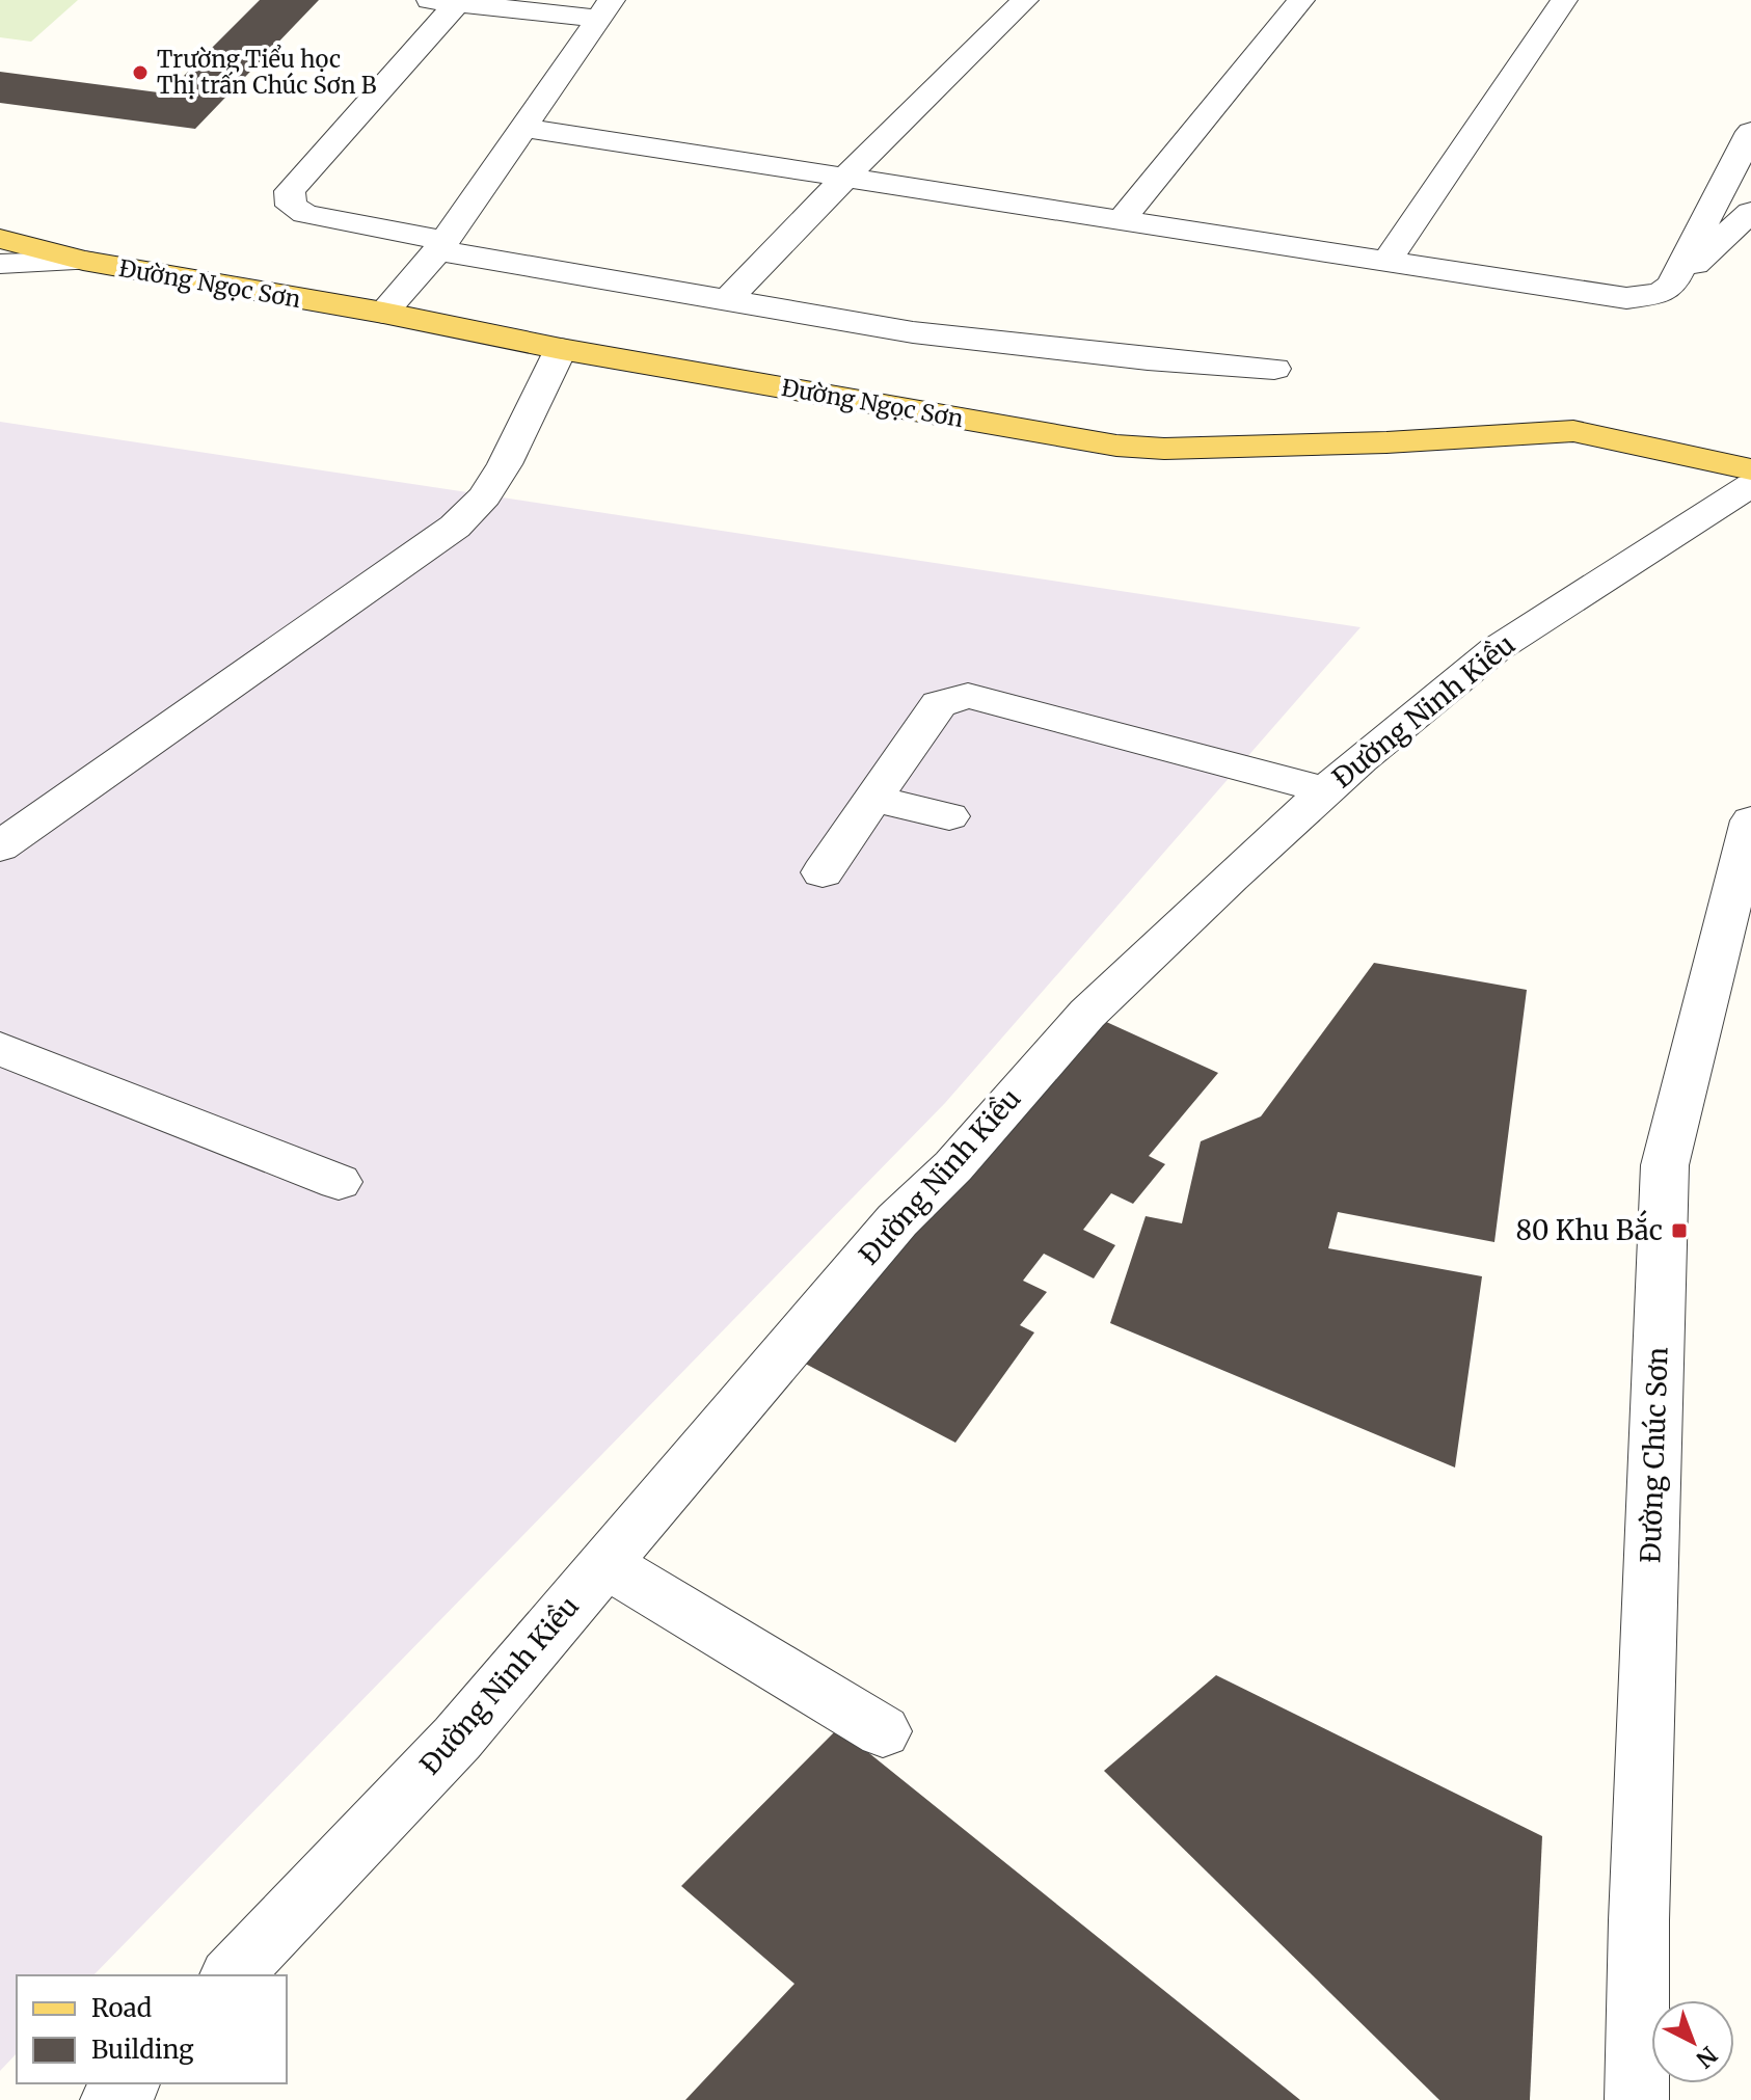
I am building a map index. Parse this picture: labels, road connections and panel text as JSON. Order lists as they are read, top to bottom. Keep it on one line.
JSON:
{"streets":{"main road":["Đường Ngọc Sơn"],"street":["Đường Ninh Kiều","Đường Chúc Sơn"]},"places":{"other":["Trường Tiểu học Thị trấn Chúc Sơn B"],"transit":["80 Khu Bắc"]},"legend":["Road","Building"],"north":"bottom right"}
